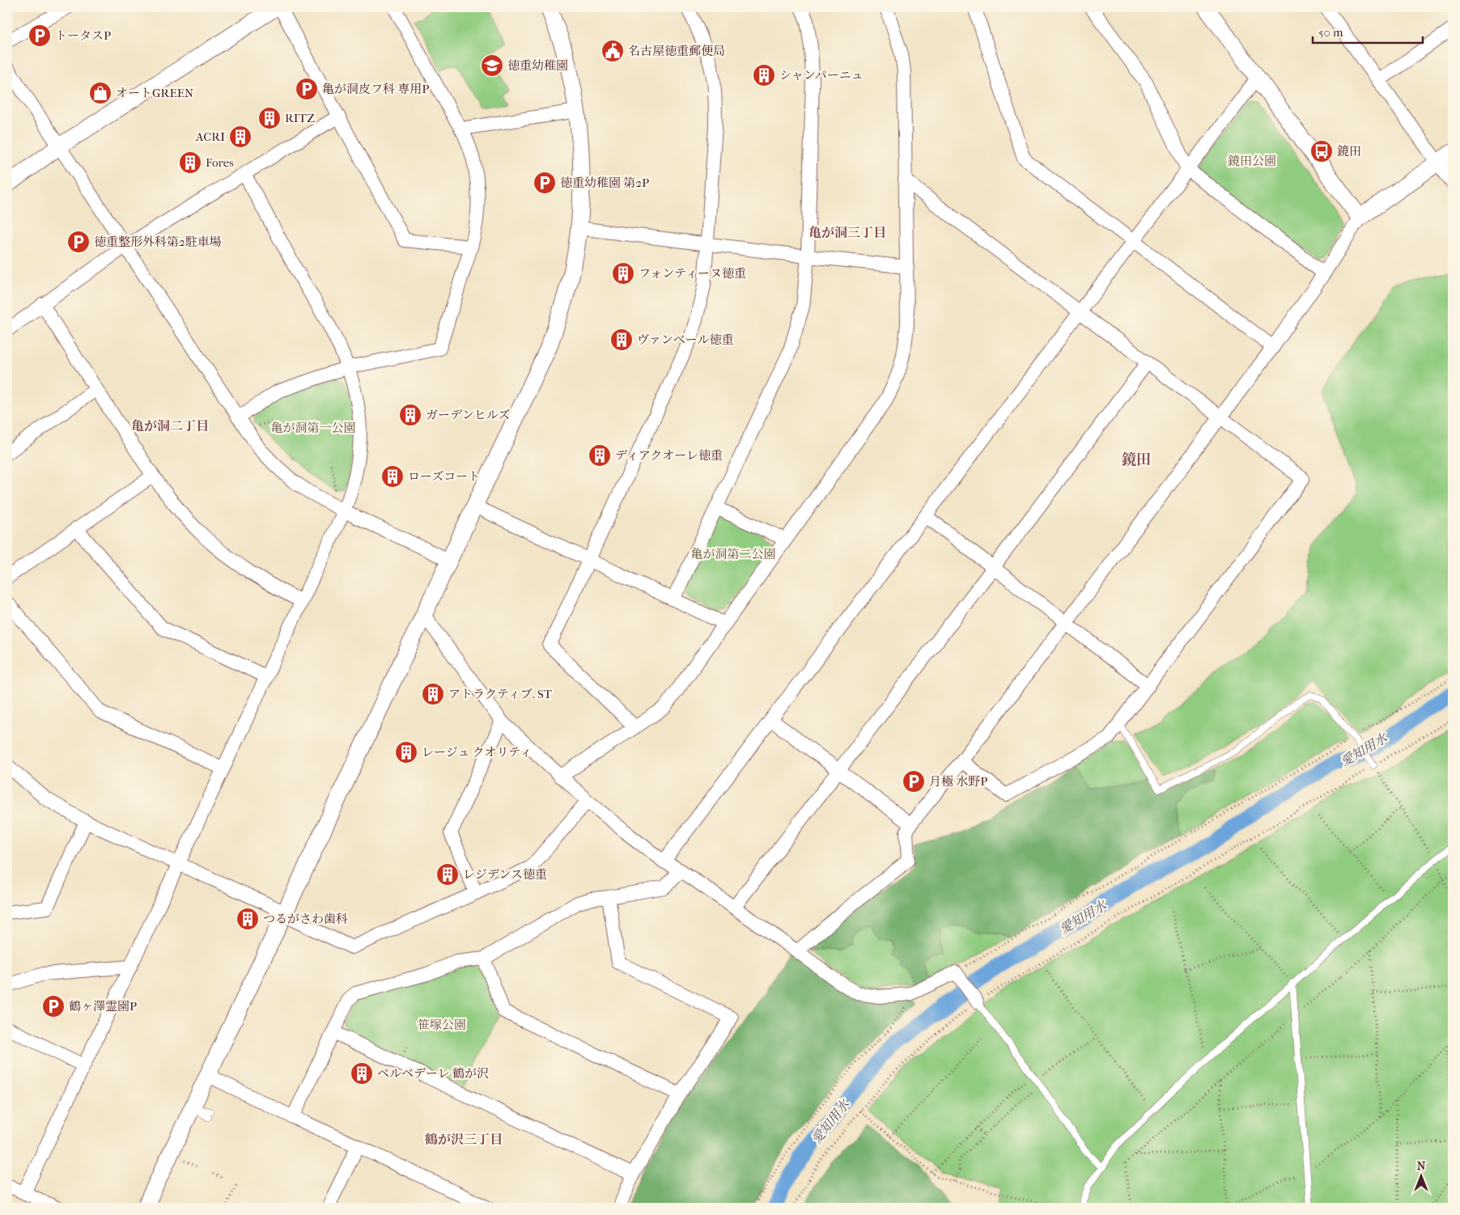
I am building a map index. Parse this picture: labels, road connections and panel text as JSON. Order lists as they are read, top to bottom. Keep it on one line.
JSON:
{"districts":["亀が洞三丁目","亀が洞二丁目","鏡田","鶴が沢三丁目"],"water":["愛知用水"],"parks":["鏡田公園","亀が洞第一公園","亀が洞第二公園","笹塚公園"],"places":{"parking":["トータスP","亀が洞皮フ科 専用P","徳重幼稚園 第2P","徳重整形外科第2駐車場","月極 水野P","鶴ヶ澤霊園P"],"public building":["名古屋徳重郵便局"],"school or university":["徳重幼稚園"],"building":["シャンパーニュ","RITZ","ACRI","Fores","フォンティーヌ徳重","ヴァンベール徳重","ガーデンヒルズ","ディアクオーレ徳重","ローズコート","アトラクティブ. ST","レージュ クオリティ","レジデンス徳重","つるがさわ歯科","ベルベデーレ 鶴が沢"],"shop":["オートGREEN"],"bus stop":["鏡田"]},"scale_bar":"50 m","north":"top"}
